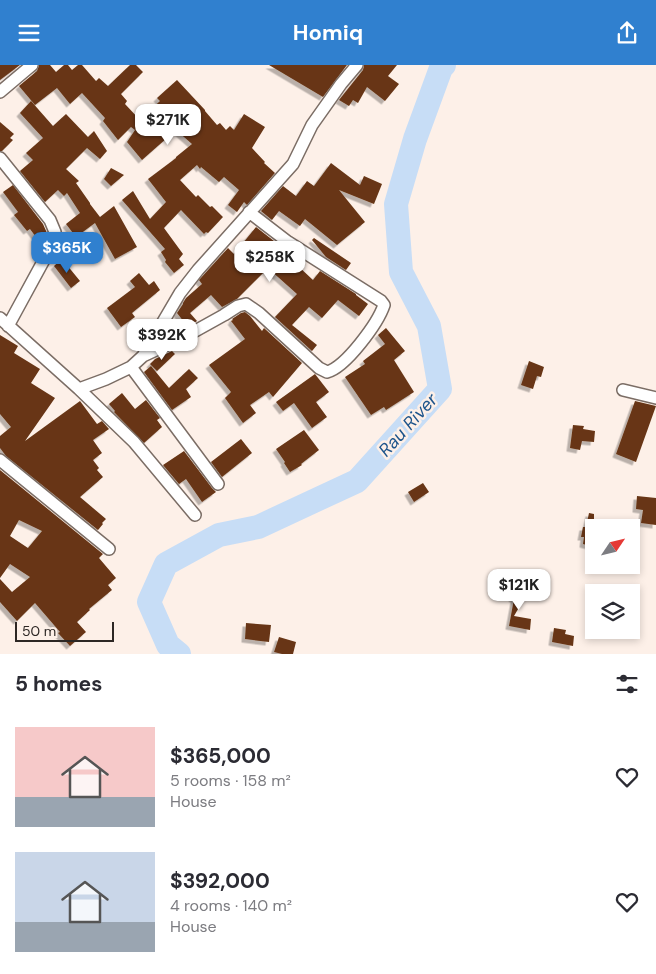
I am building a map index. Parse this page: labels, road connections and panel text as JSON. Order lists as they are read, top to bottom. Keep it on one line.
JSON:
{"water":["Rau River"],"scale_bar":"50 m","north":"top right","page":{"header":"Homiq","price":["$271K","$365K","$258K","$392K","$121K"],"scale":"50 m","heading":"5 homes","list":[{"name":"$365,000","note":"5 rooms · 158 m² · House"},{"name":"$392,000","note":"4 rooms · 140 m² · House"}]}}
